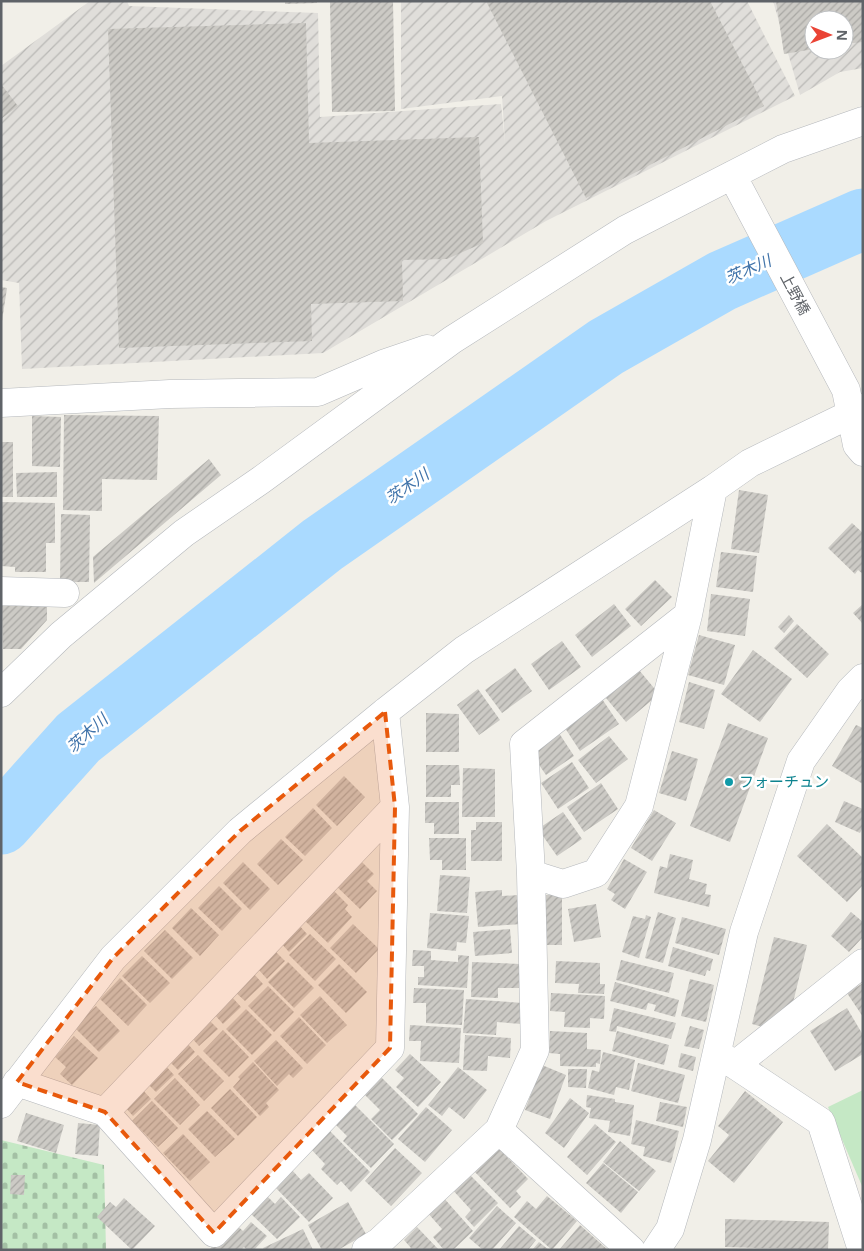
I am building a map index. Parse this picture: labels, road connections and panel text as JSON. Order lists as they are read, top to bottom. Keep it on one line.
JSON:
{"streets":{"street":["上野橋"]},"water":["茨木川"],"places":["フォーチュン"],"north":"right"}
